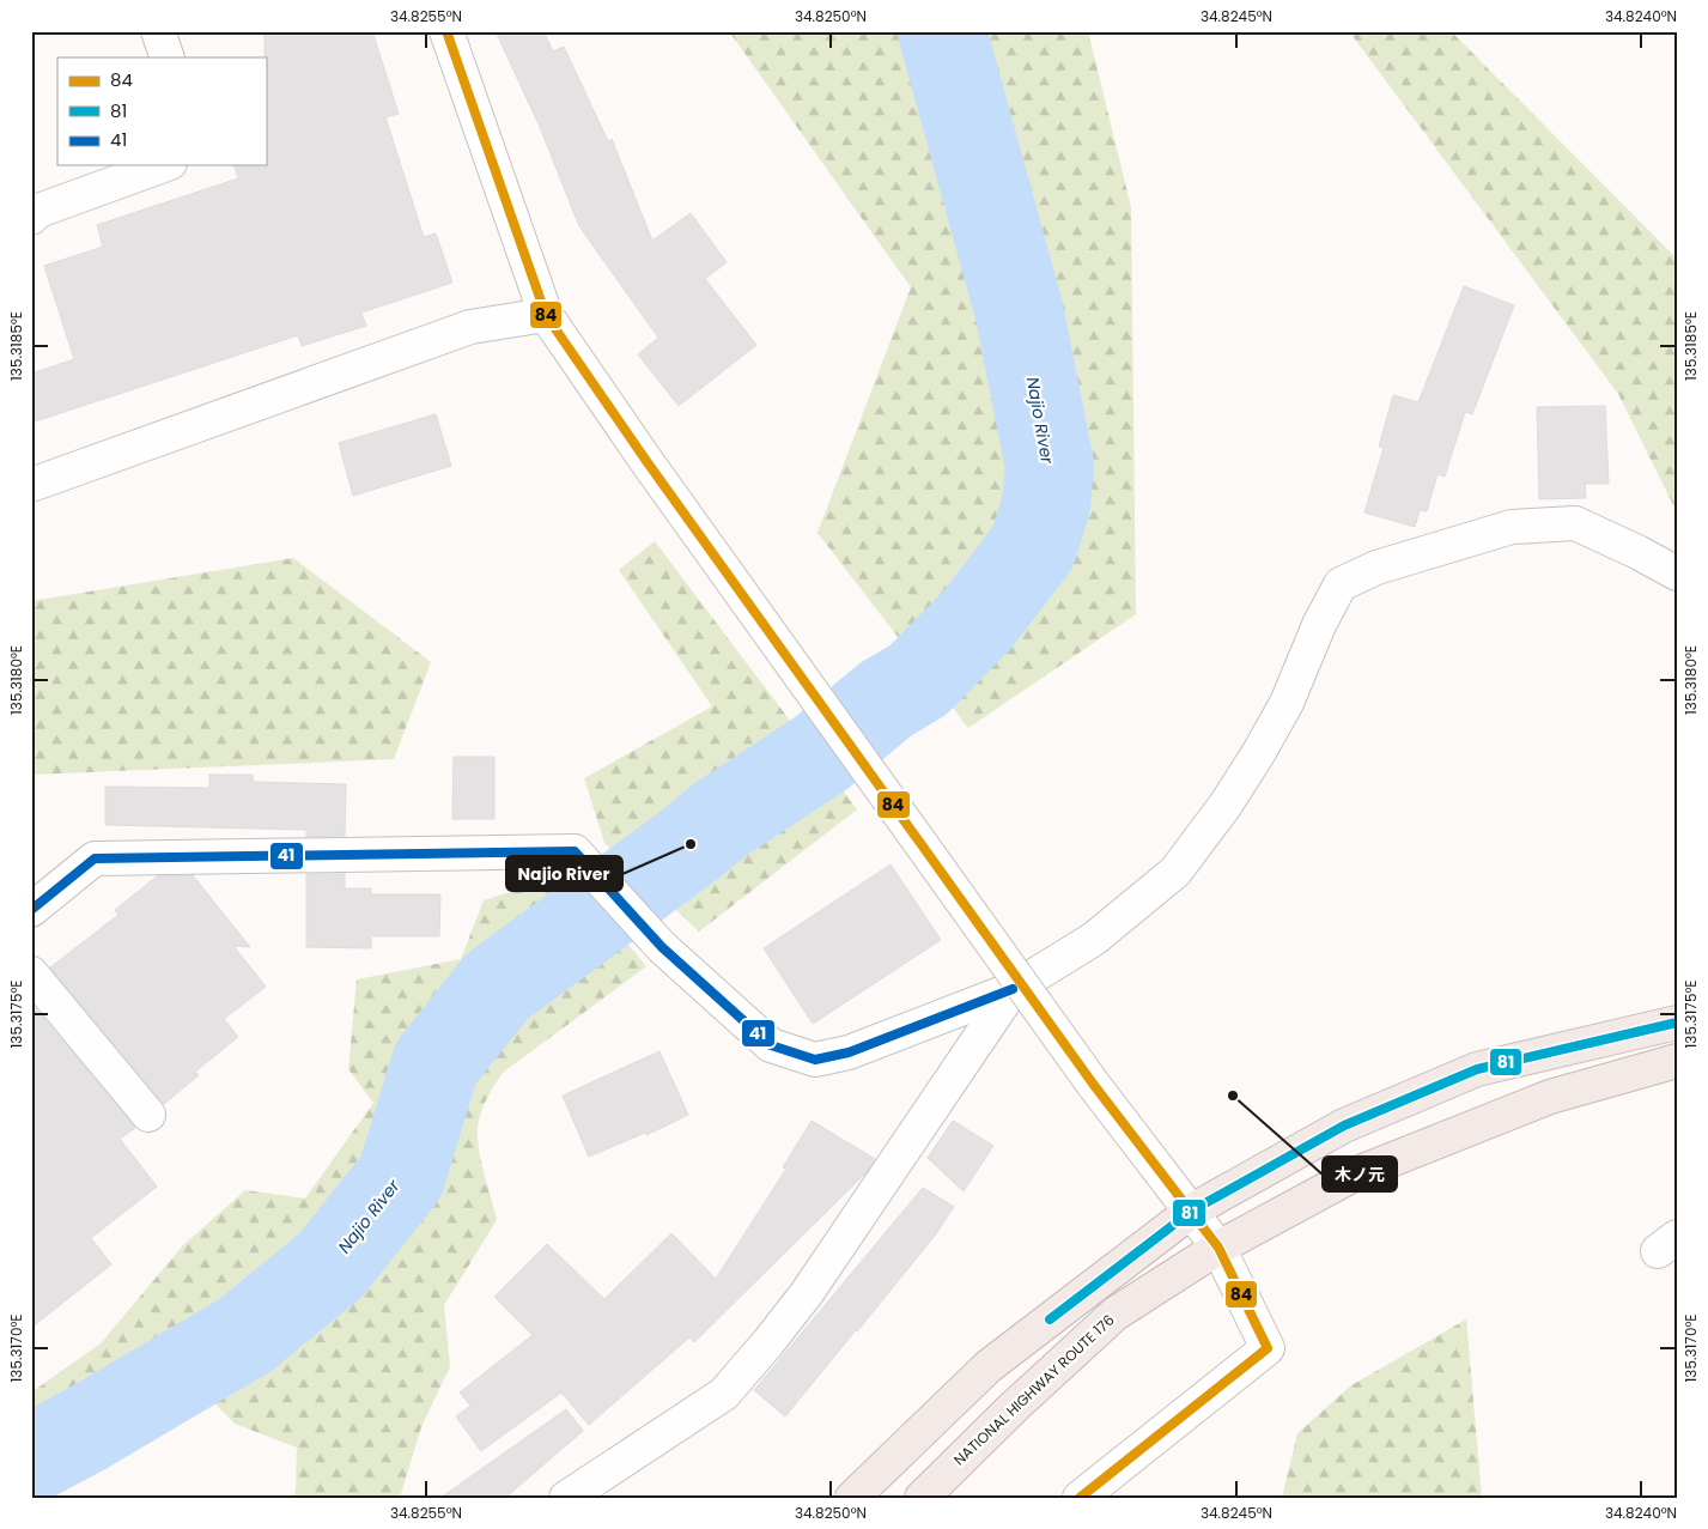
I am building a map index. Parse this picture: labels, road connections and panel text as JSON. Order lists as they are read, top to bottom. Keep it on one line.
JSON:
{"streets":{"highway":["NATIONAL HIGHWAY ROUTE 176"]},"water":["Najio River"],"places":["Najio River","木ノ元"],"lines":["transit line 84","transit line 41","transit line 81"],"legend":["84","81","41"],"coordinates":["34.8255°N","34.8250°N","34.8245°N","34.8240°N","135.3185°E","135.3180°E","135.3175°E","135.3170°E"]}
